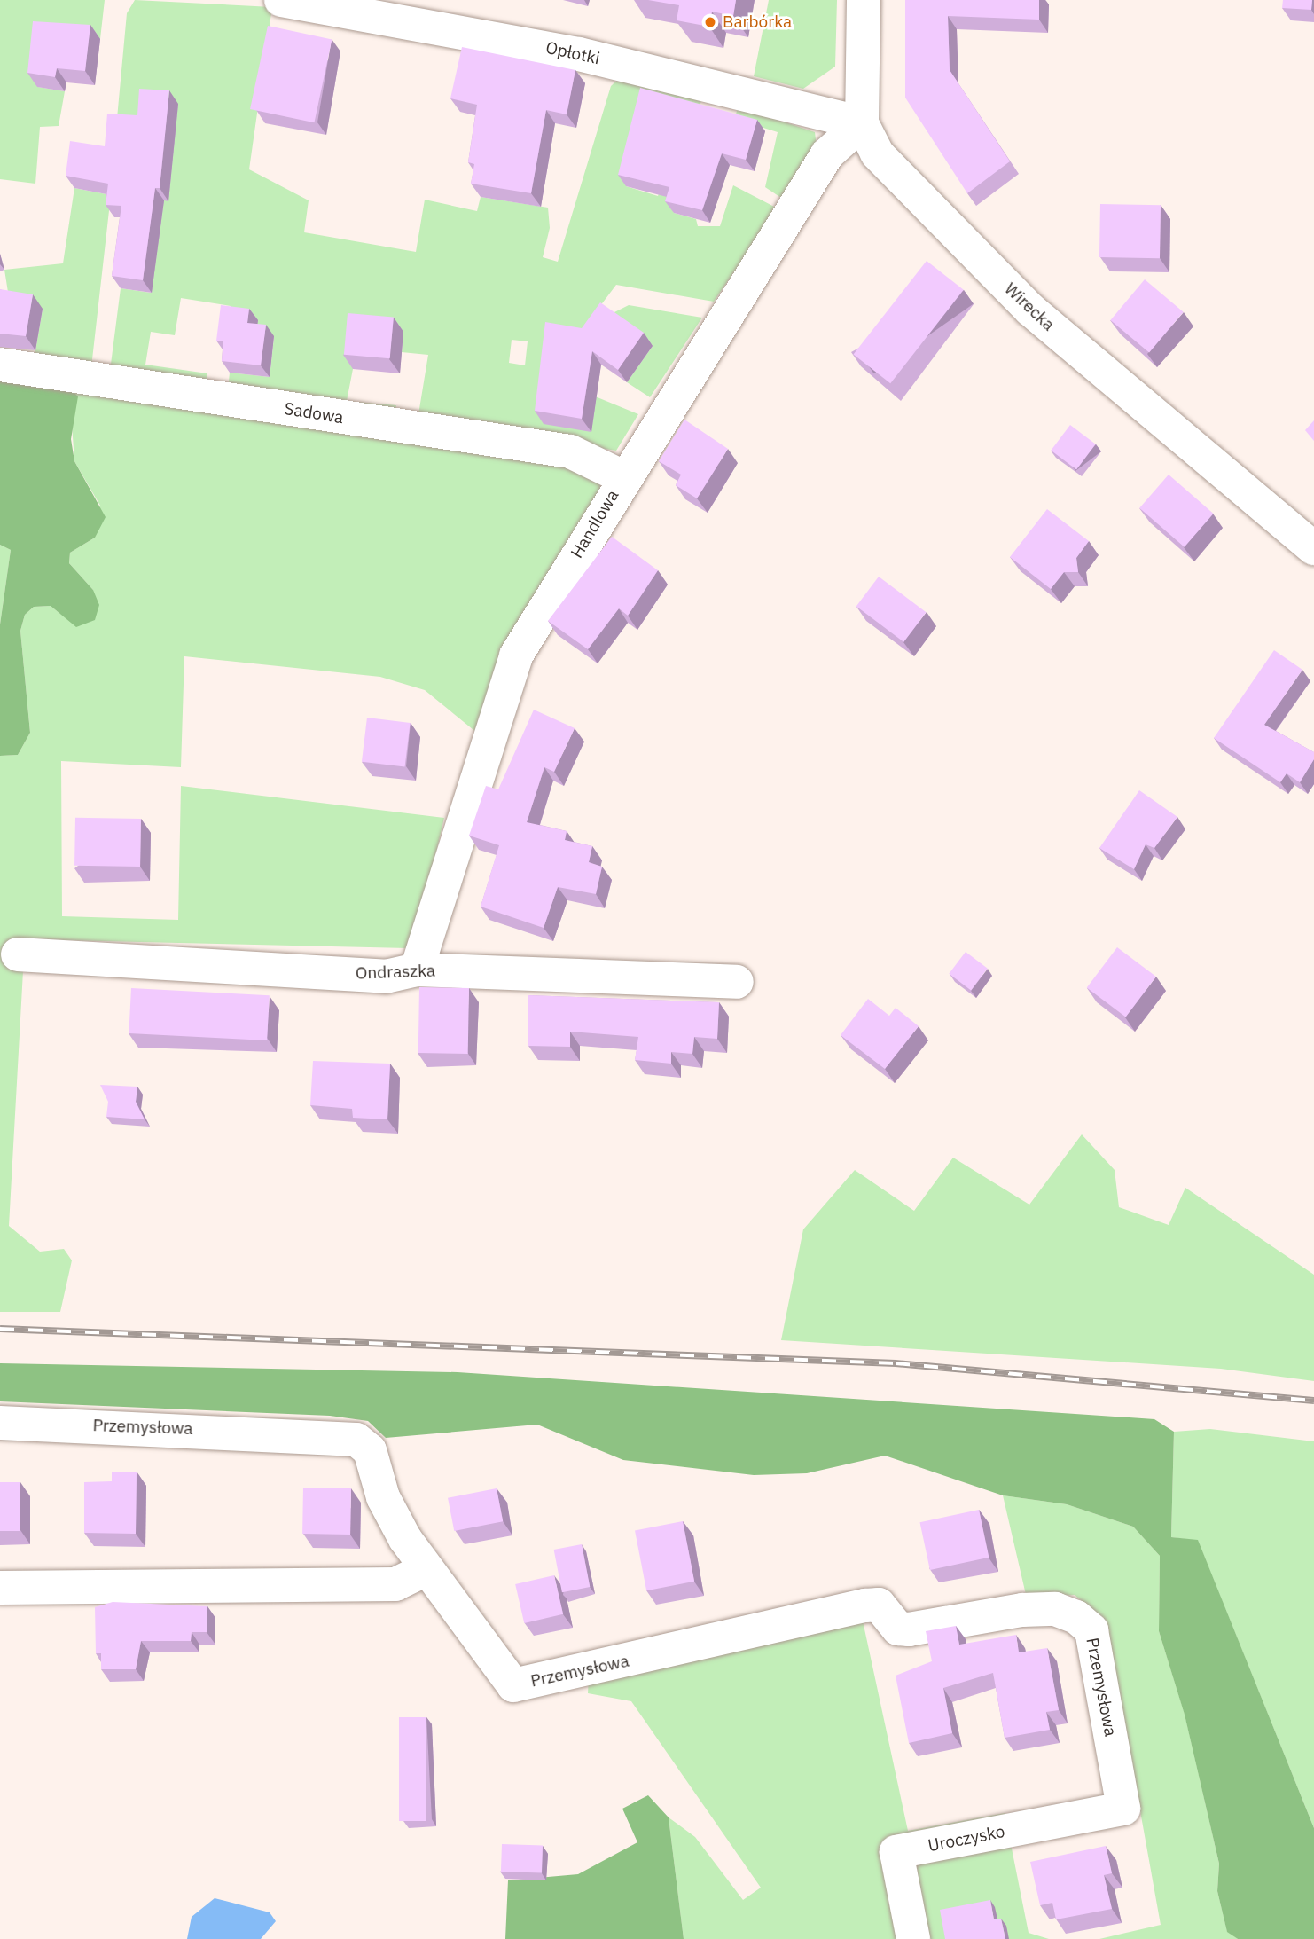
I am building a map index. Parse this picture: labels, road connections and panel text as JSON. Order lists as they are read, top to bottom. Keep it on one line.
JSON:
{"streets":{"street":["Opłotki","Wirecka","Sadowa","Handlowa","Ondraszka","Przemysłowa","Uroczysko"]},"crossings":[["Opłotki","Wirecka"],["Opłotki","Handlowa"],["Wirecka","Handlowa"],["Sadowa","Handlowa"],["Handlowa","Ondraszka"],["Przemysłowa","Uroczysko"]],"places":["Barbórka"]}
